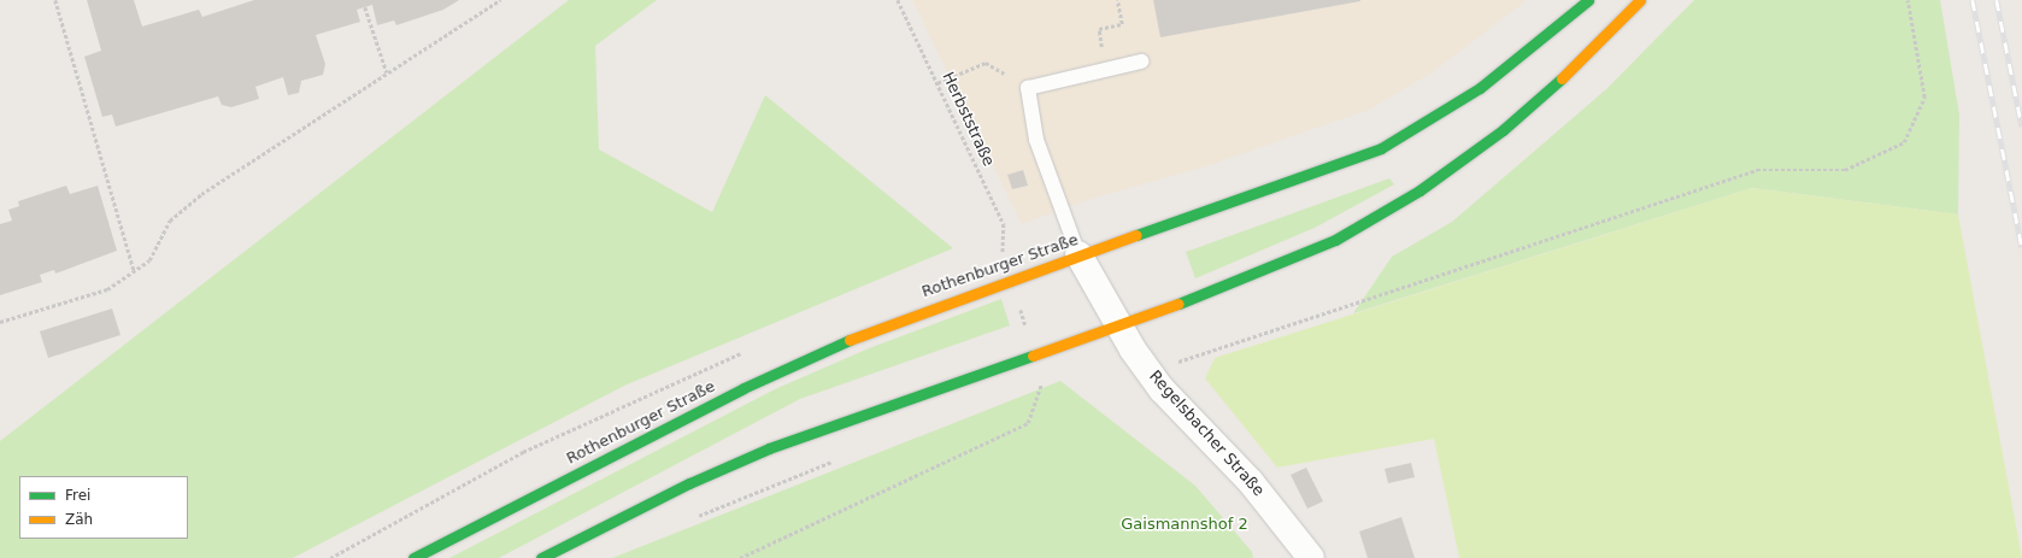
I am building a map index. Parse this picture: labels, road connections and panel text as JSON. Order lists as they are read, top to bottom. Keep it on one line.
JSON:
{"streets":{"main road":["Rothenburger Straße"],"street":["Regelsbacher Straße"],"path":["Herbststraße"]},"crossings":[["Herbststraße","Rothenburger Straße"],["Rothenburger Straße","Regelsbacher Straße"]],"parks":["Gaismannshof 2"],"legend":["Frei","Zäh"]}
